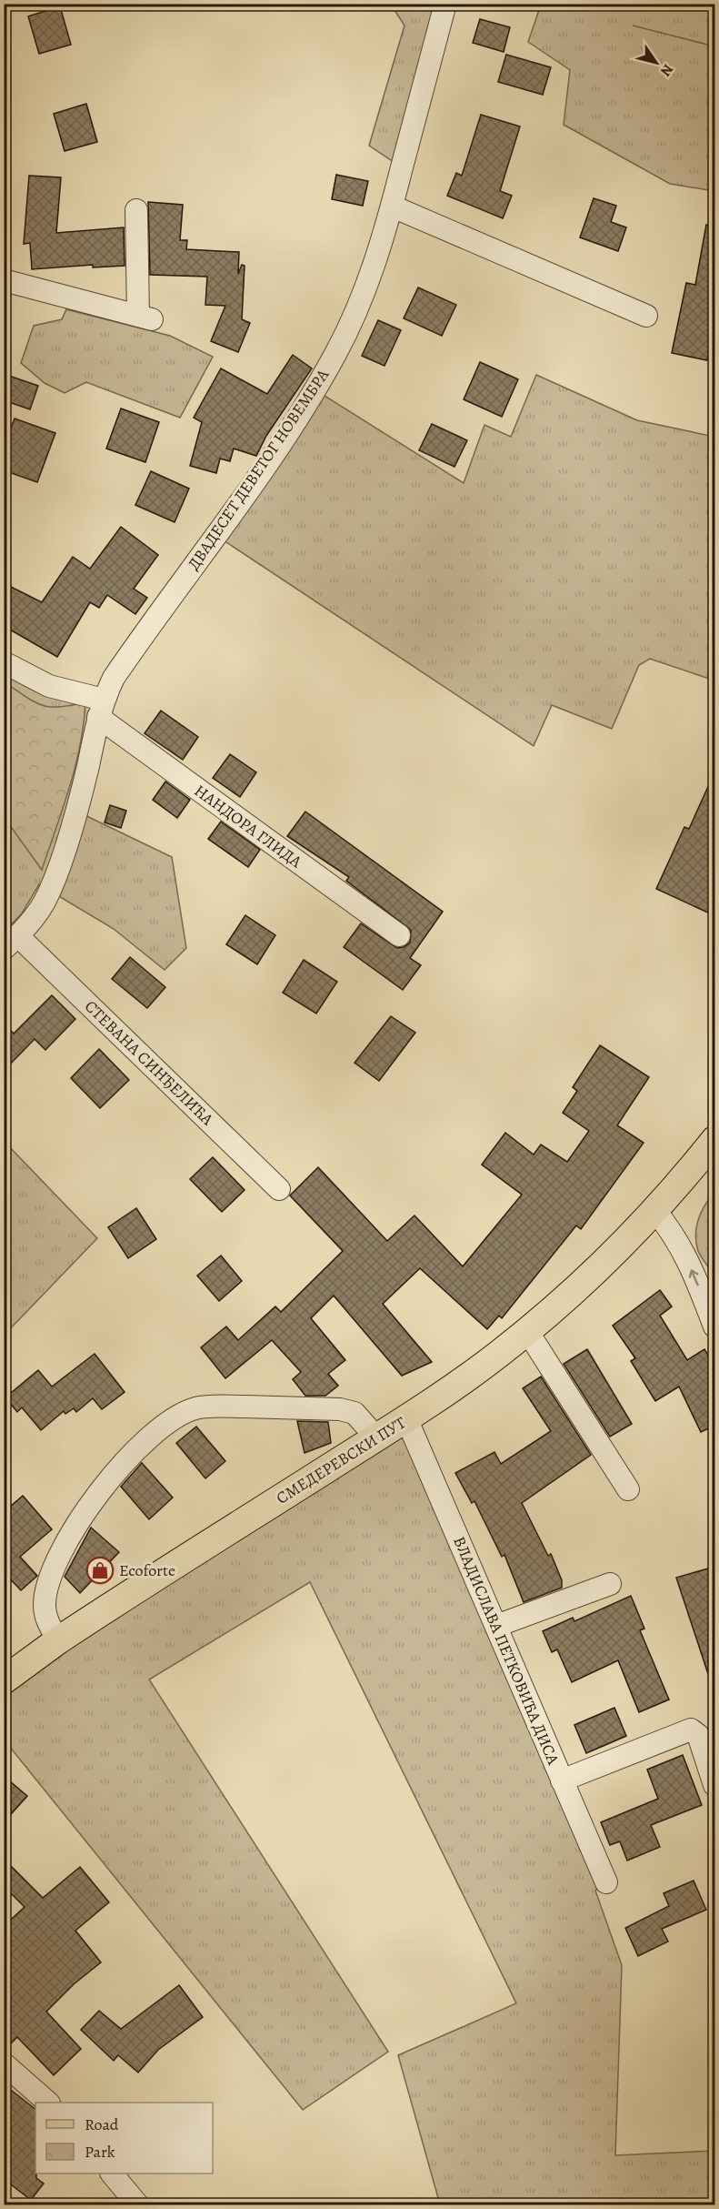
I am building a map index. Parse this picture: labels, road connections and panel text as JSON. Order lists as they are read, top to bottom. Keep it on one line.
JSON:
{"streets":{"main road":["СМЕДЕРЕВСКИ ПУТ"],"street":["ДВАДЕСЕТ ДЕВЕТОГ НОВЕМБРА","НАНДОРА ГЛИДА","СТЕВАНА СИНЂЕЛИЋА","ВЛАДИСЛАВА ПЕТКОВИЋА ДИСА"]},"crossings":[["ДВАДЕСЕТ ДЕВЕТОГ НОВЕМБРА","НАНДОРА ГЛИДА"],["ДВАДЕСЕТ ДЕВЕТОГ НОВЕМБРА","СТЕВАНА СИНЂЕЛИЋА"],["НАНДОРА ГЛИДА","СТЕВАНА СИНЂЕЛИЋА"],["СМЕДЕРЕВСКИ ПУТ","ВЛАДИСЛАВА ПЕТКОВИЋА ДИСА"]],"places":{"shop":["Ecoforte"]},"legend":["Road","Park"],"north":"bottom right"}
